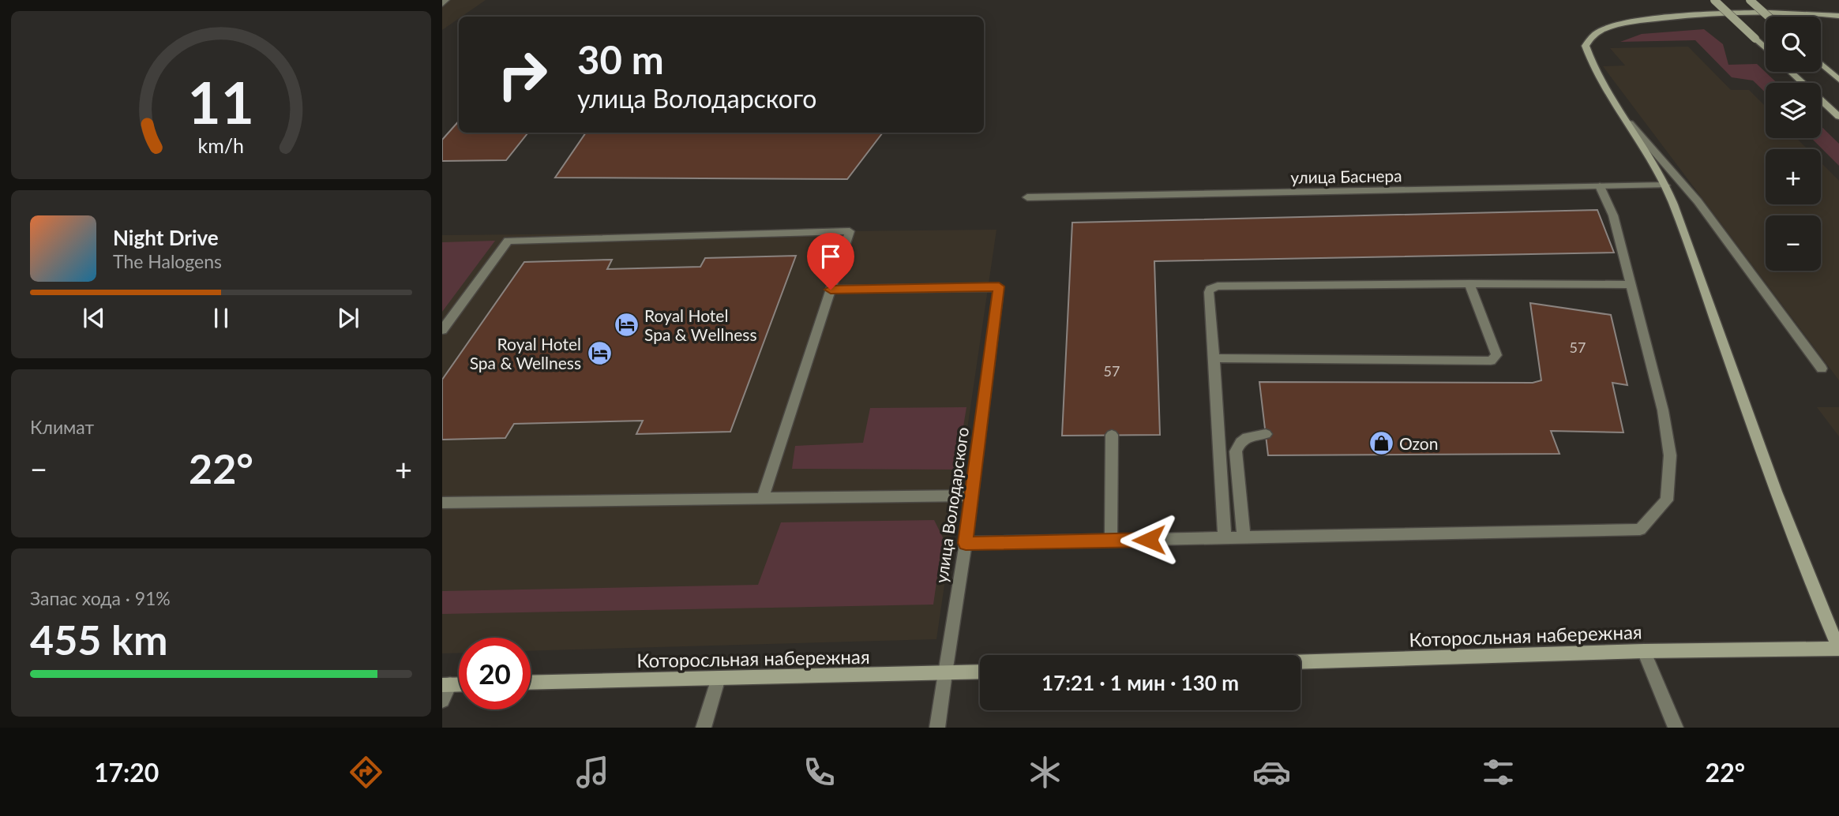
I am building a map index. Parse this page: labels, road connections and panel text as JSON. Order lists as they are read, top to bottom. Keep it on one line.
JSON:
{"streets":{"main road":["Которосльная набережная"],"street":["улица Баснера","улица Володарского"]},"crossings":[["улица Володарского","Которосльная набережная"]],"places":{"hotel":["Royal Hotel Spa & Wеllness","Royal Hotel Spa & Wellness"],"shop":["Ozon"]},"house_numbers":["57","57"],"page":{"map_buttons":["+","−"],"turn":["30 m","улица Володарского"],"song":["Night Drive","The Halogens"],"tile":["Климат",["Запас хода · 91%","455 km"]],"heat":["−","22°","+"],"limit":"20","trip":"17:21 · 1 мин · 130 m","tabs":["17:20","22°"],"gauge":["11","km/h"]}}
